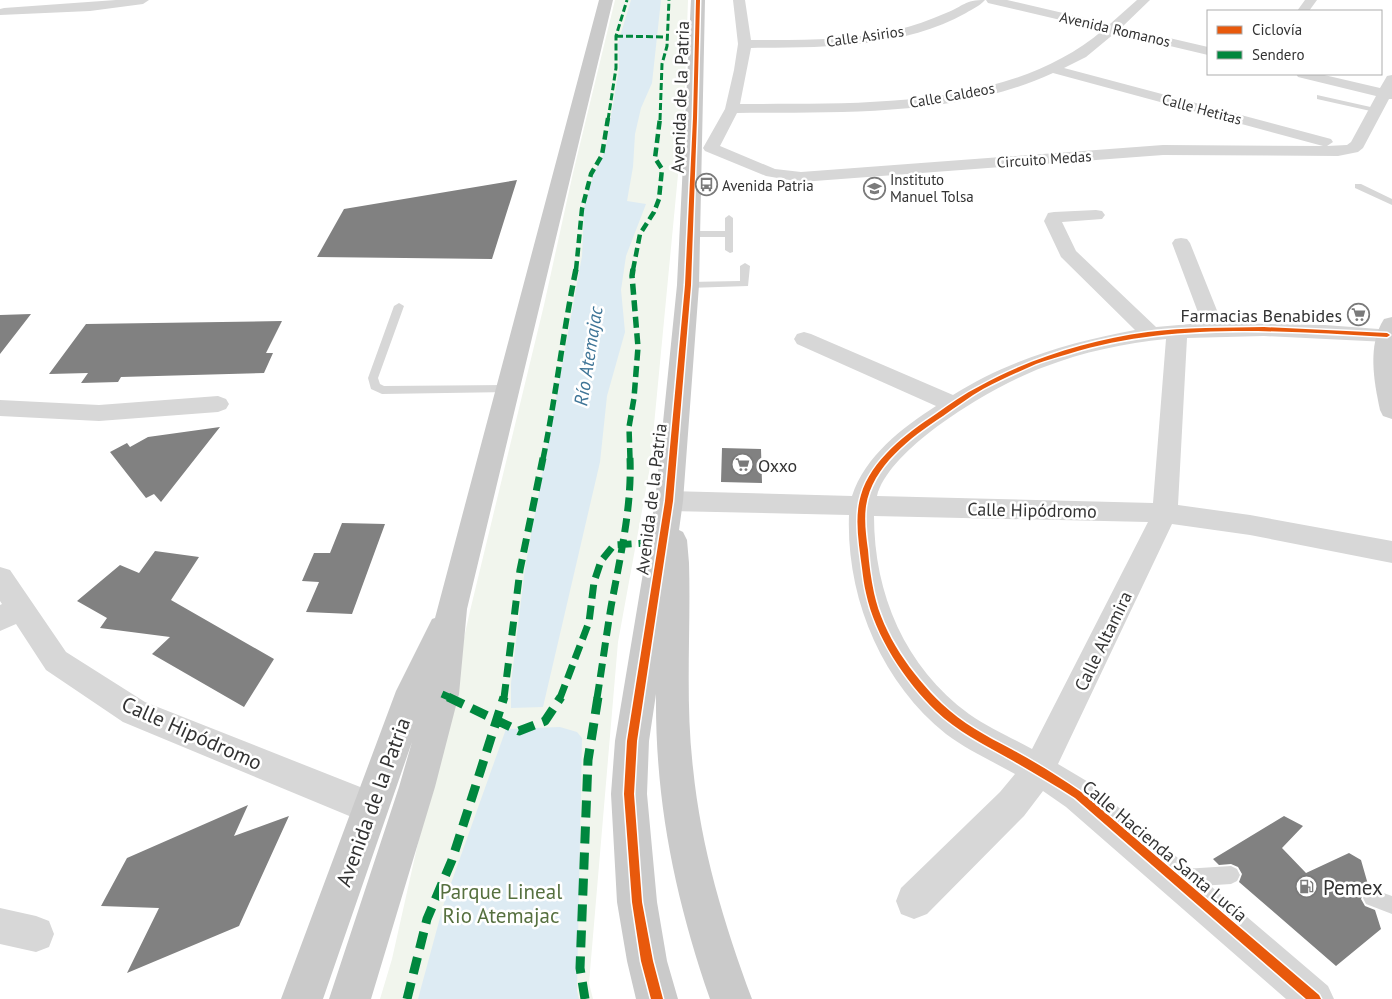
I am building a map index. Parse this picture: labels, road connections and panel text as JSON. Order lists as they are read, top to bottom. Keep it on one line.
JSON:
{"streets":{"main road":["Avenida de la Patria"],"street":["Avenida Romanos","Calle Asirios","Calle Caldeos","Calle Hetitas","Circuito Medas","Calle Hipódromo","Calle Altamira","Calle Hacienda Santa Lucía"]},"crossings":[["Avenida Romanos","Calle Caldeos"],["Calle Caldeos","Calle Hetitas"],["Avenida de la Patria","Circuito Medas"],["Avenida de la Patria","Calle Hipódromo"],["Calle Hetitas","Circuito Medas"],["Calle Hipódromo","Calle Altamira"],["Calle Hipódromo","Calle Hacienda Santa Lucía"],["Calle Altamira","Calle Hacienda Santa Lucía"]],"water":["Río Atemajac"],"parks":["Parque Lineal Rio Atemajac"],"places":{"bus stop":["Avenida Patria"],"school or university":["Instituto Manuel Tolsa"],"supermarket":["Farmacias Benabides","Oxxo"],"fuel station":["Pemex"]},"legend":["Ciclovía","Sendero"]}
